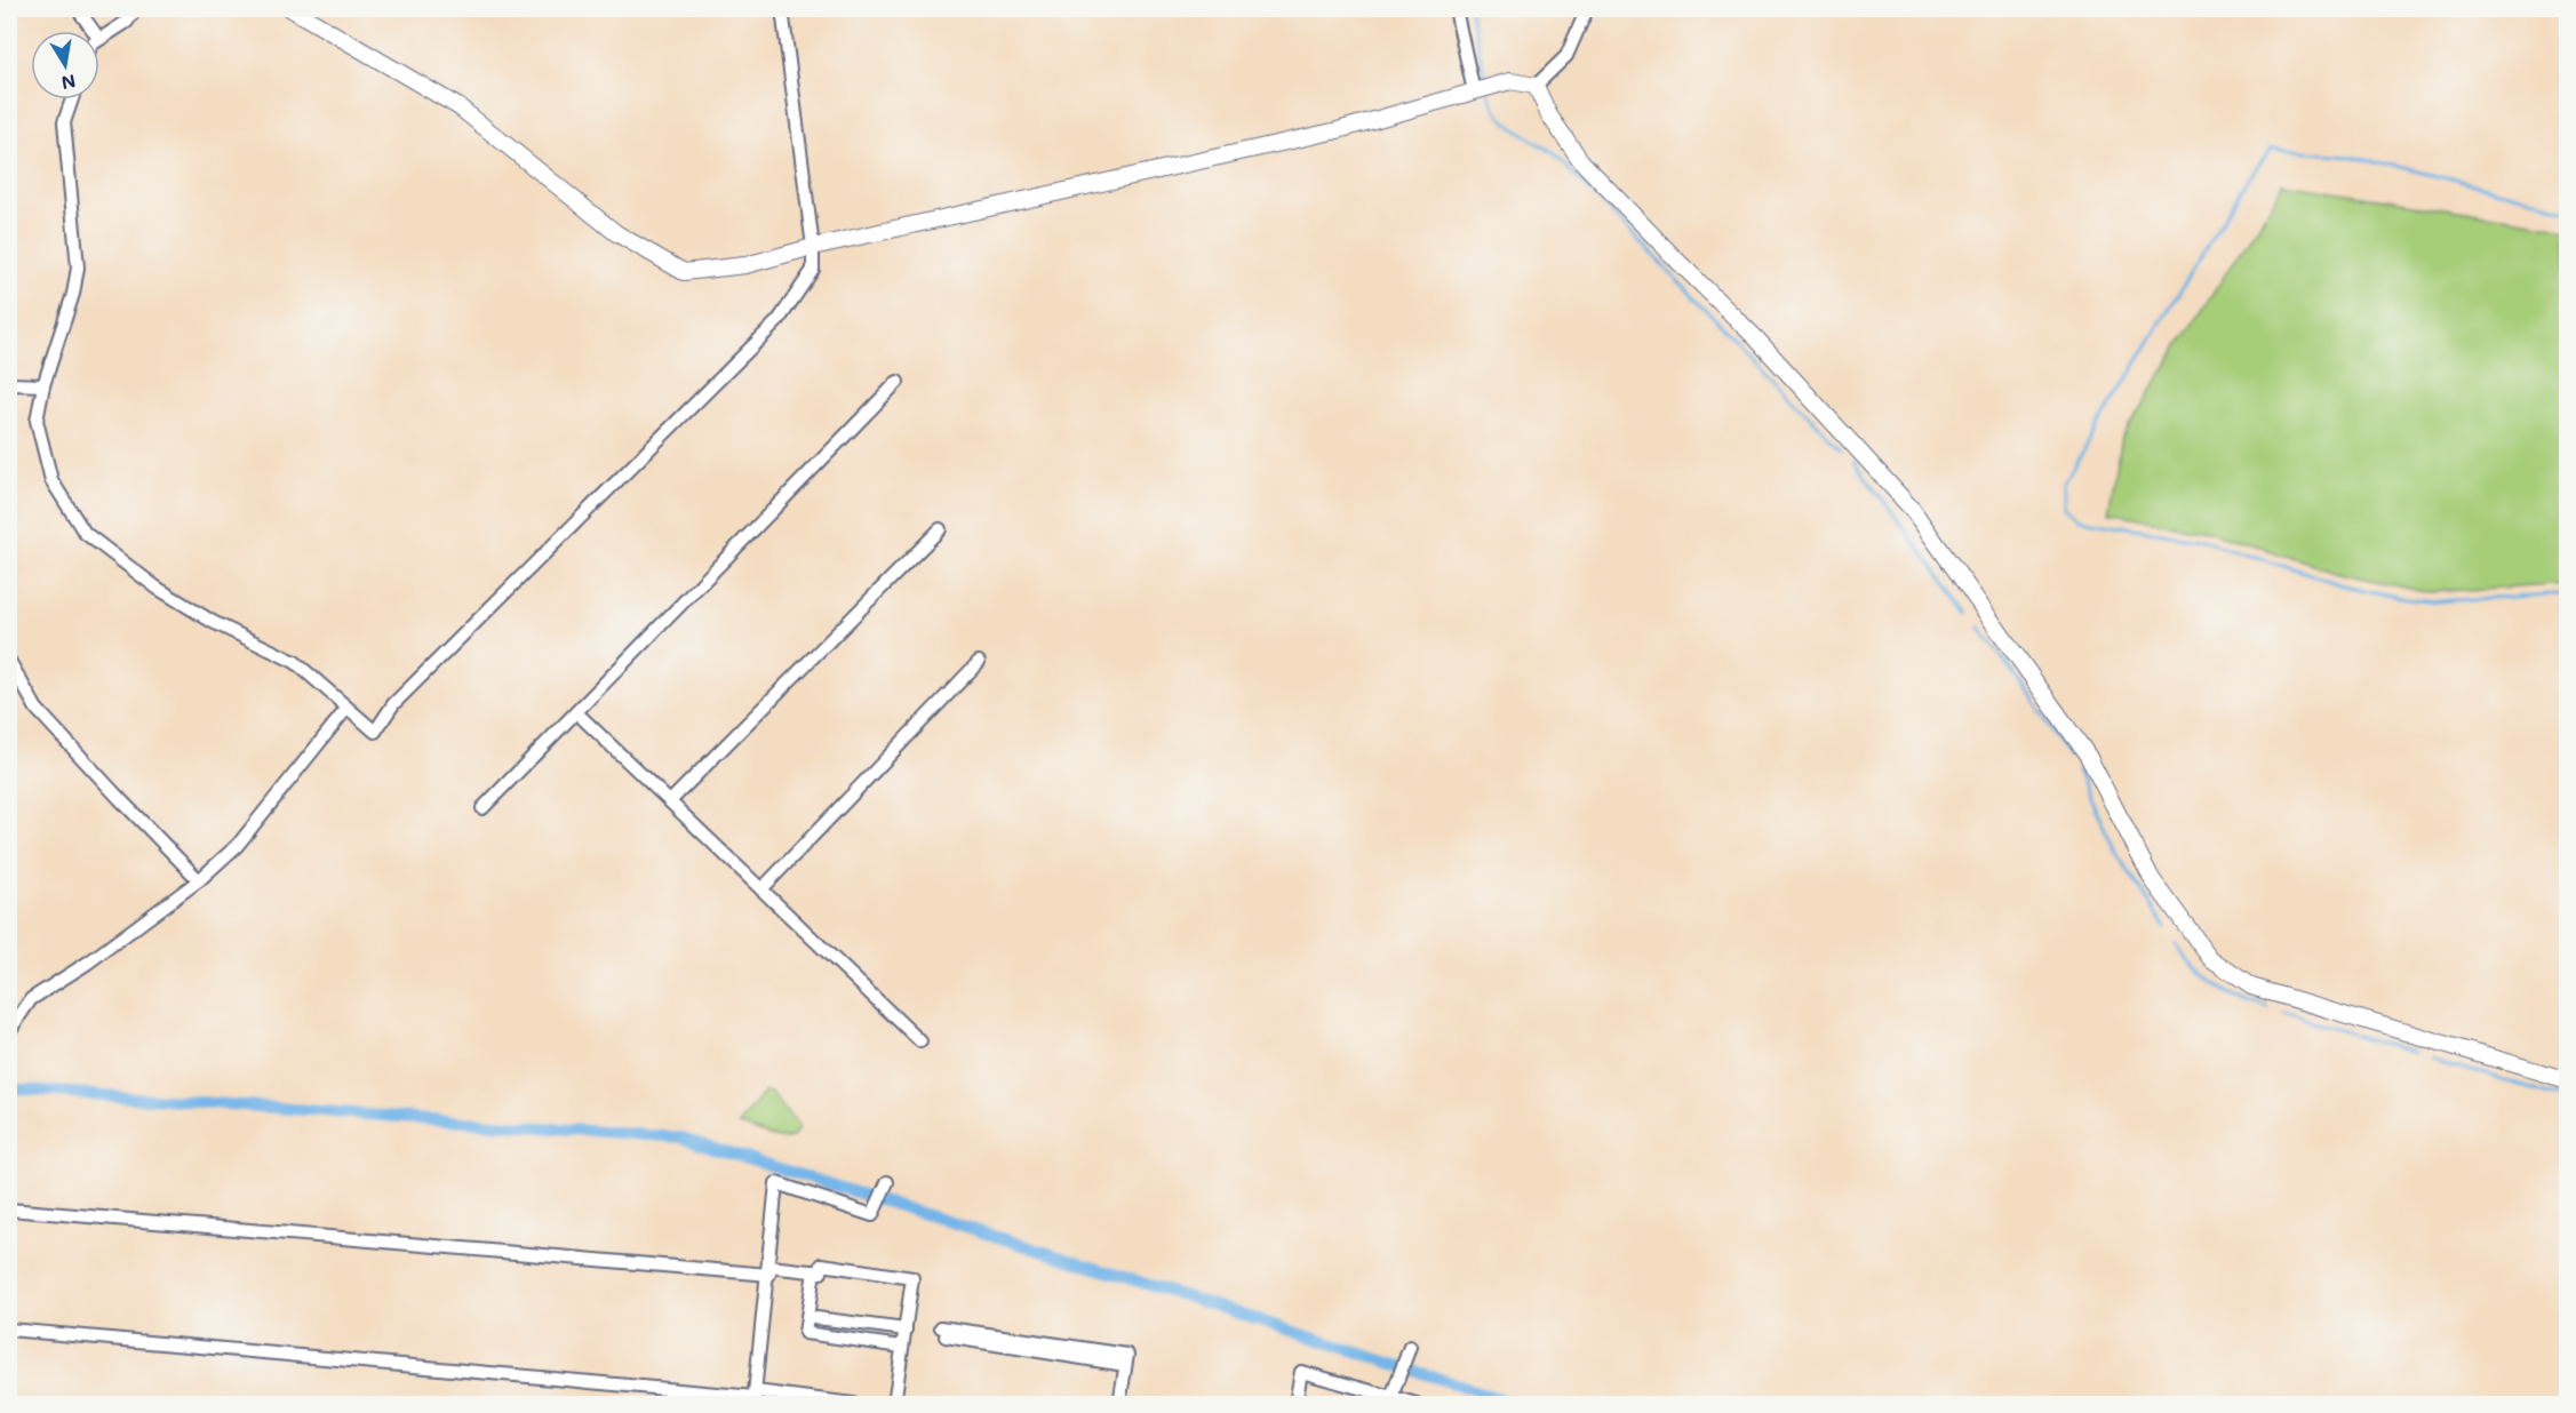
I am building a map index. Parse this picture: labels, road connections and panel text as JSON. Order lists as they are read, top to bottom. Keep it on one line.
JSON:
{"north":"bottom"}
